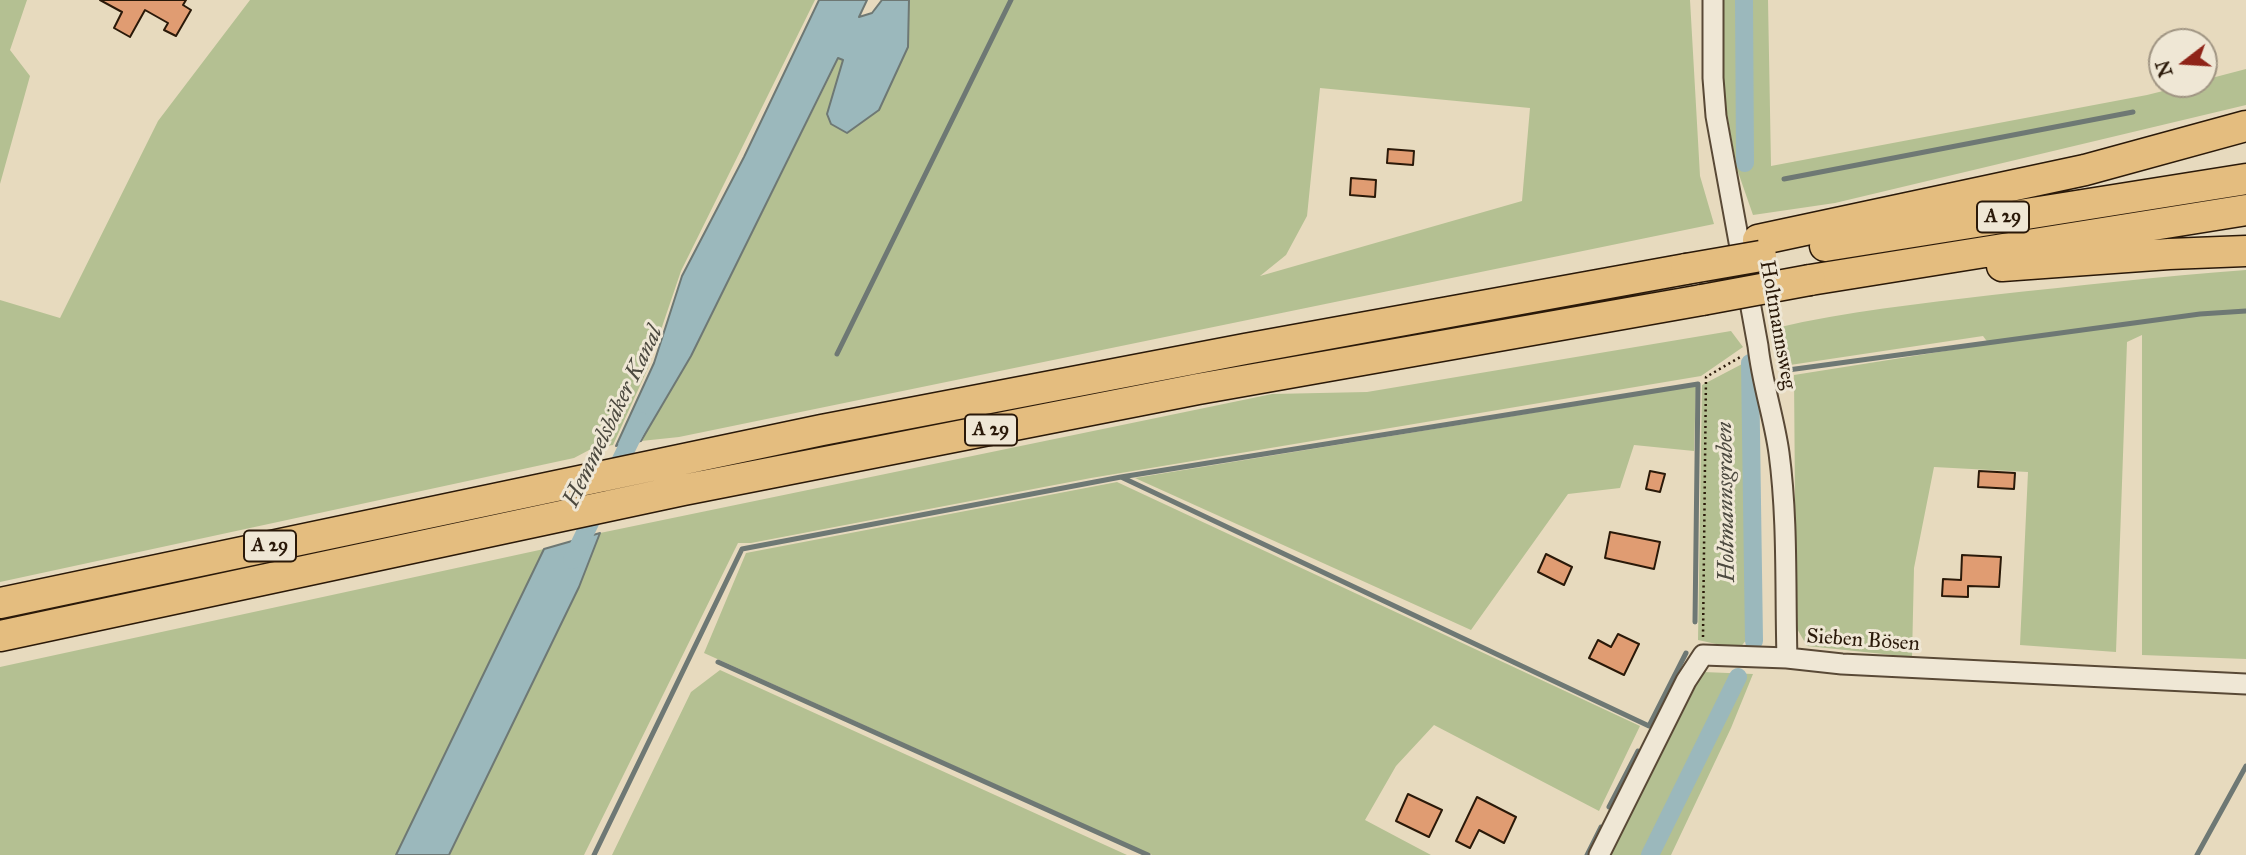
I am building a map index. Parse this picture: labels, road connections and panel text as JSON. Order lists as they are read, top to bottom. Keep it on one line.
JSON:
{"streets":{"highway":["A 29"],"street":["Holtmannsweg","Sieben Bösen"]},"crossings":[["Holtmannsweg","Sieben Bösen"]],"water":["Hemmelsbäker Kanal","Holtmannsgraben"],"north":"left"}
